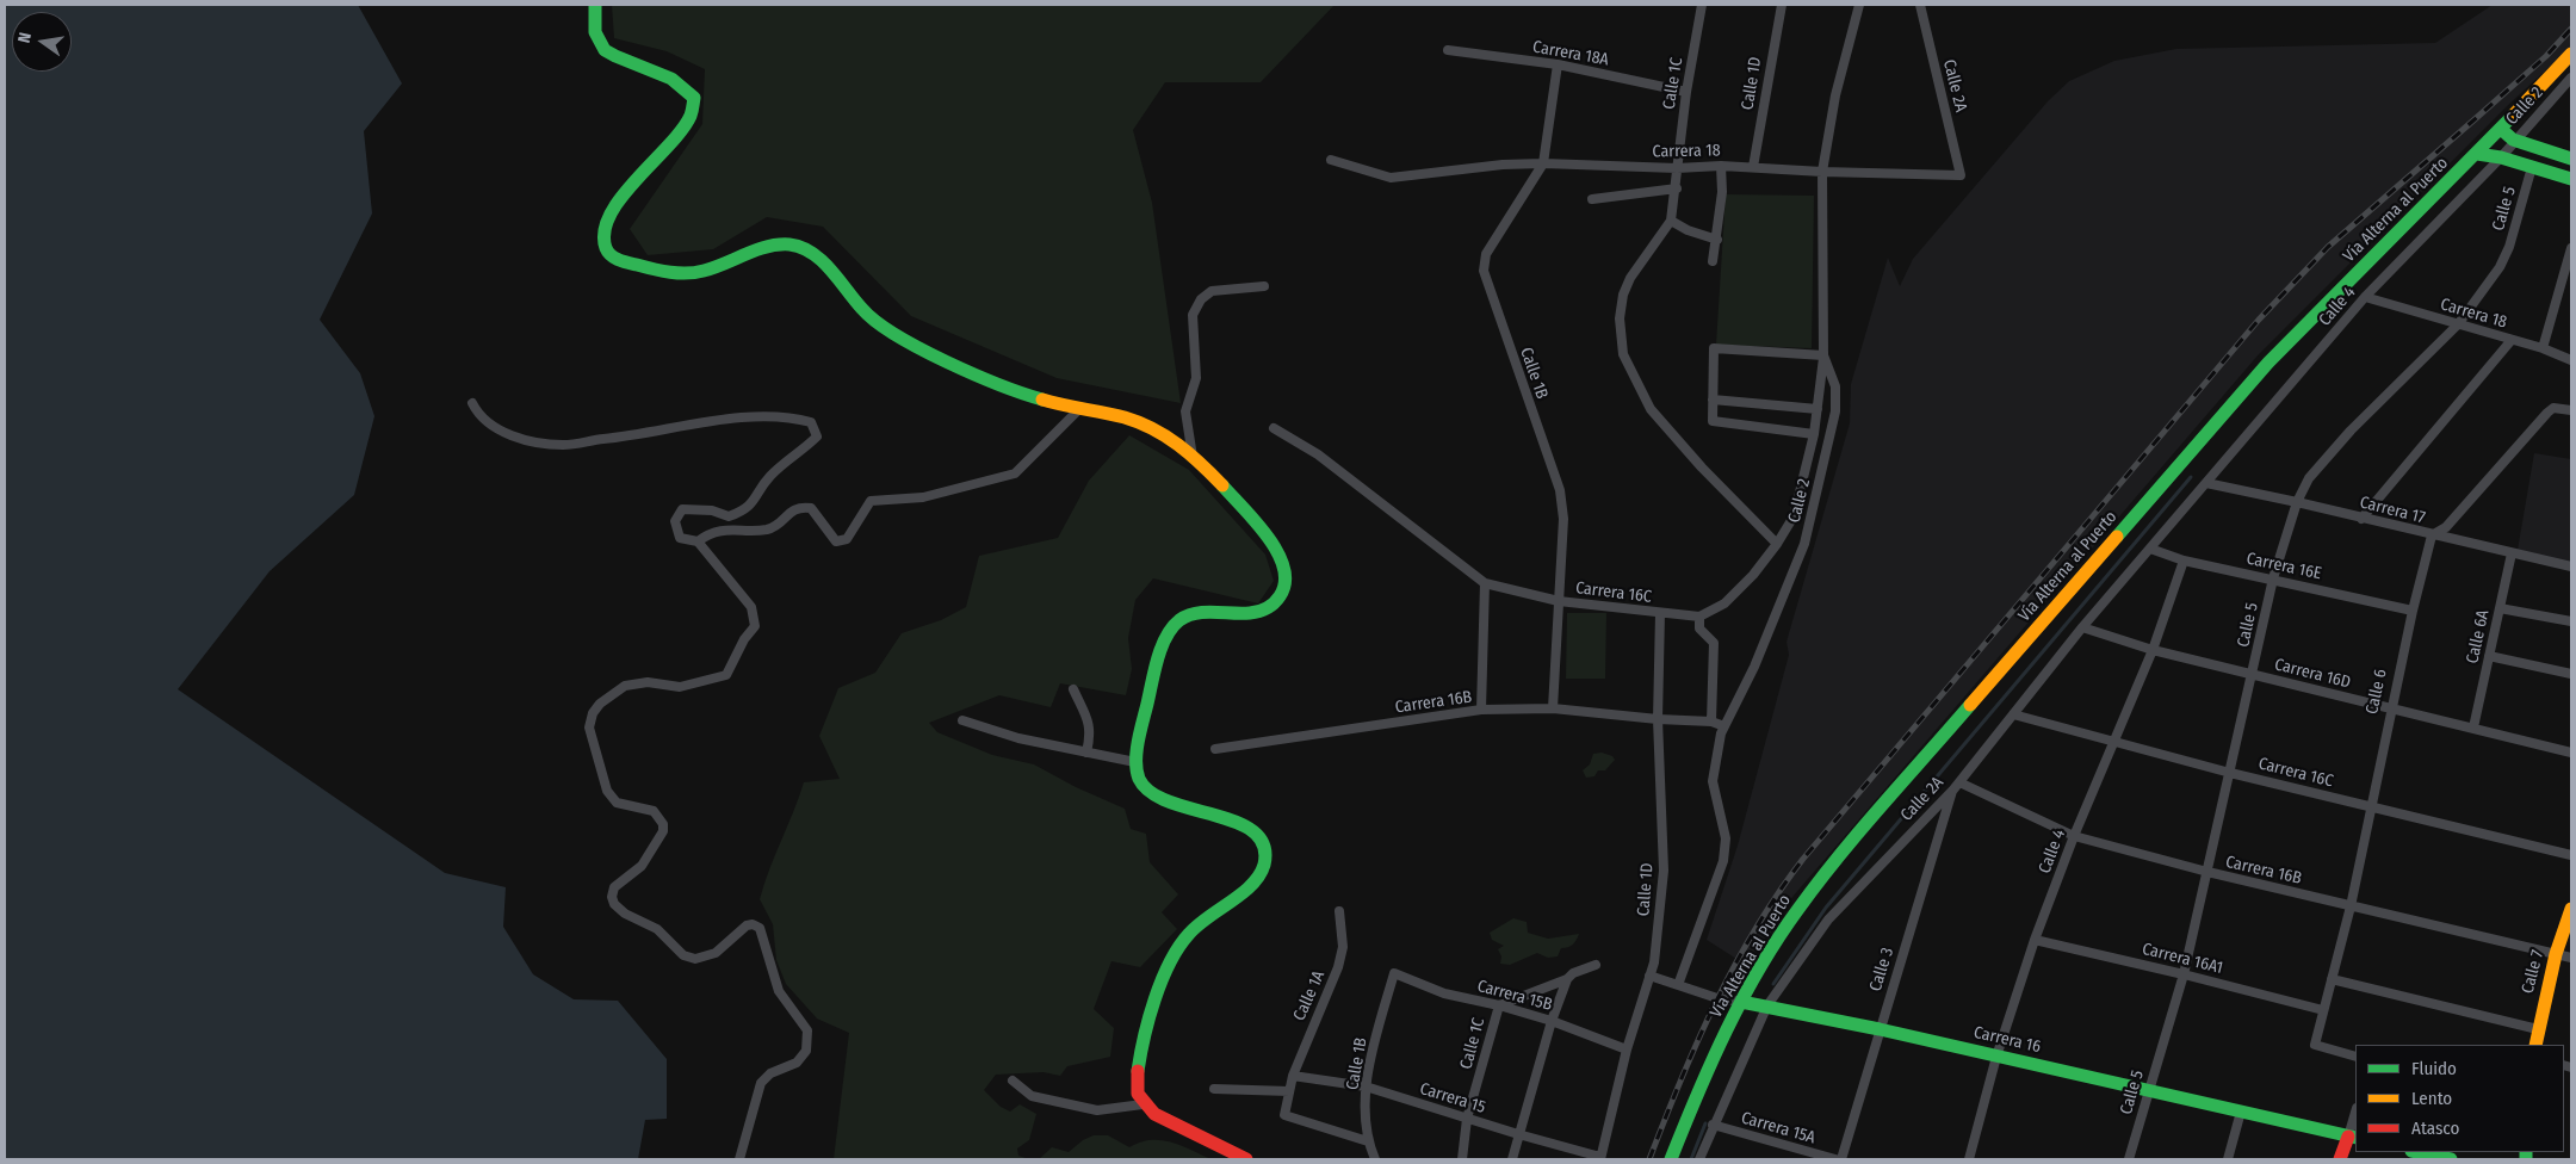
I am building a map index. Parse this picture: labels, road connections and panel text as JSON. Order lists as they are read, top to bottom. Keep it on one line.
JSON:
{"streets":{"street":["Carrera 18A","Calle 1C","Calle 1D","Calle 2A","Calle 2","Carrera 18","Calle 5","Vía Alterna al Puerto","Calle 4","Calle 1B","Carrera 17","Carrera 16E","Carrera 16C","Calle 6A","Carrera 16D","Calle 6","Carrera 16B","Carrera 16A1","Calle 3","Calle 7","Calle 1A","Carrera 15B","Carrera 16","Carrera 15","Carrera 15A"]},"crossings":[["Carrera 18A","Calle 1C"],["Carrera 18A","Calle 1B"],["Calle 1C","Carrera 18"],["Calle 1C","Carrera 15B"],["Calle 1C","Carrera 15"],["Calle 1D","Carrera 18"],["Calle 1D","Carrera 16C"],["Calle 1D","Carrera 16B"],["Calle 1D","Carrera 15B"],["Calle 1D","Carrera 16"],["Calle 1D","Carrera 15"],["Calle 2A","Carrera 18"],["Calle 2A","Vía Alterna al Puerto"],["Calle 2A","Calle 4"],["Calle 2A","Carrera 17"],["Calle 2A","Carrera 16E"],["Calle 2A","Carrera 16C"],["Calle 2A","Carrera 16D"],["Calle 2A","Carrera 16B"],["Calle 2A","Calle 3"],["Calle 2A","Carrera 16"],["Calle 2A","Carrera 15A"],["Calle 2","Carrera 18"],["Calle 2","Calle 4"],["Calle 2","Carrera 16B"],["Calle 2","Carrera 16"],["Carrera 18","Calle 5"],["Carrera 18","Calle 4"],["Carrera 18","Calle 1B"],["Calle 5","Carrera 17"],["Calle 5","Carrera 16E"],["Calle 5","Carrera 16C"],["Calle 5","Carrera 16D"],["Calle 5","Carrera 16B"],["Calle 5","Carrera 16A1"],["Calle 5","Carrera 16"],["Vía Alterna al Puerto","Carrera 16"],["Calle 4","Carrera 17"],["Calle 4","Carrera 16E"],["Calle 4","Carrera 16C"],["Calle 4","Carrera 16D"],["Calle 4","Carrera 16B"],["Calle 4","Carrera 16A1"],["Calle 4","Carrera 16"],["Calle 1B","Carrera 16C"],["Calle 1B","Carrera 16B"],["Calle 1B","Calle 1A"],["Calle 1B","Carrera 15B"],["Calle 1B","Carrera 15"],["Carrera 17","Calle 6A"],["Carrera 17","Calle 6"],["Carrera 16E","Calle 6"],["Carrera 16C","Calle 6"],["Calle 6A","Carrera 16D"],["Carrera 16D","Calle 6"],["Calle 6","Carrera 16B"],["Calle 6","Carrera 16A1"],["Carrera 16B","Calle 3"],["Carrera 16B","Calle 7"],["Calle 3","Carrera 16"],["Calle 1A","Carrera 15"]],"legend":["Fluido","Lento","Atasco"],"north":"left"}
